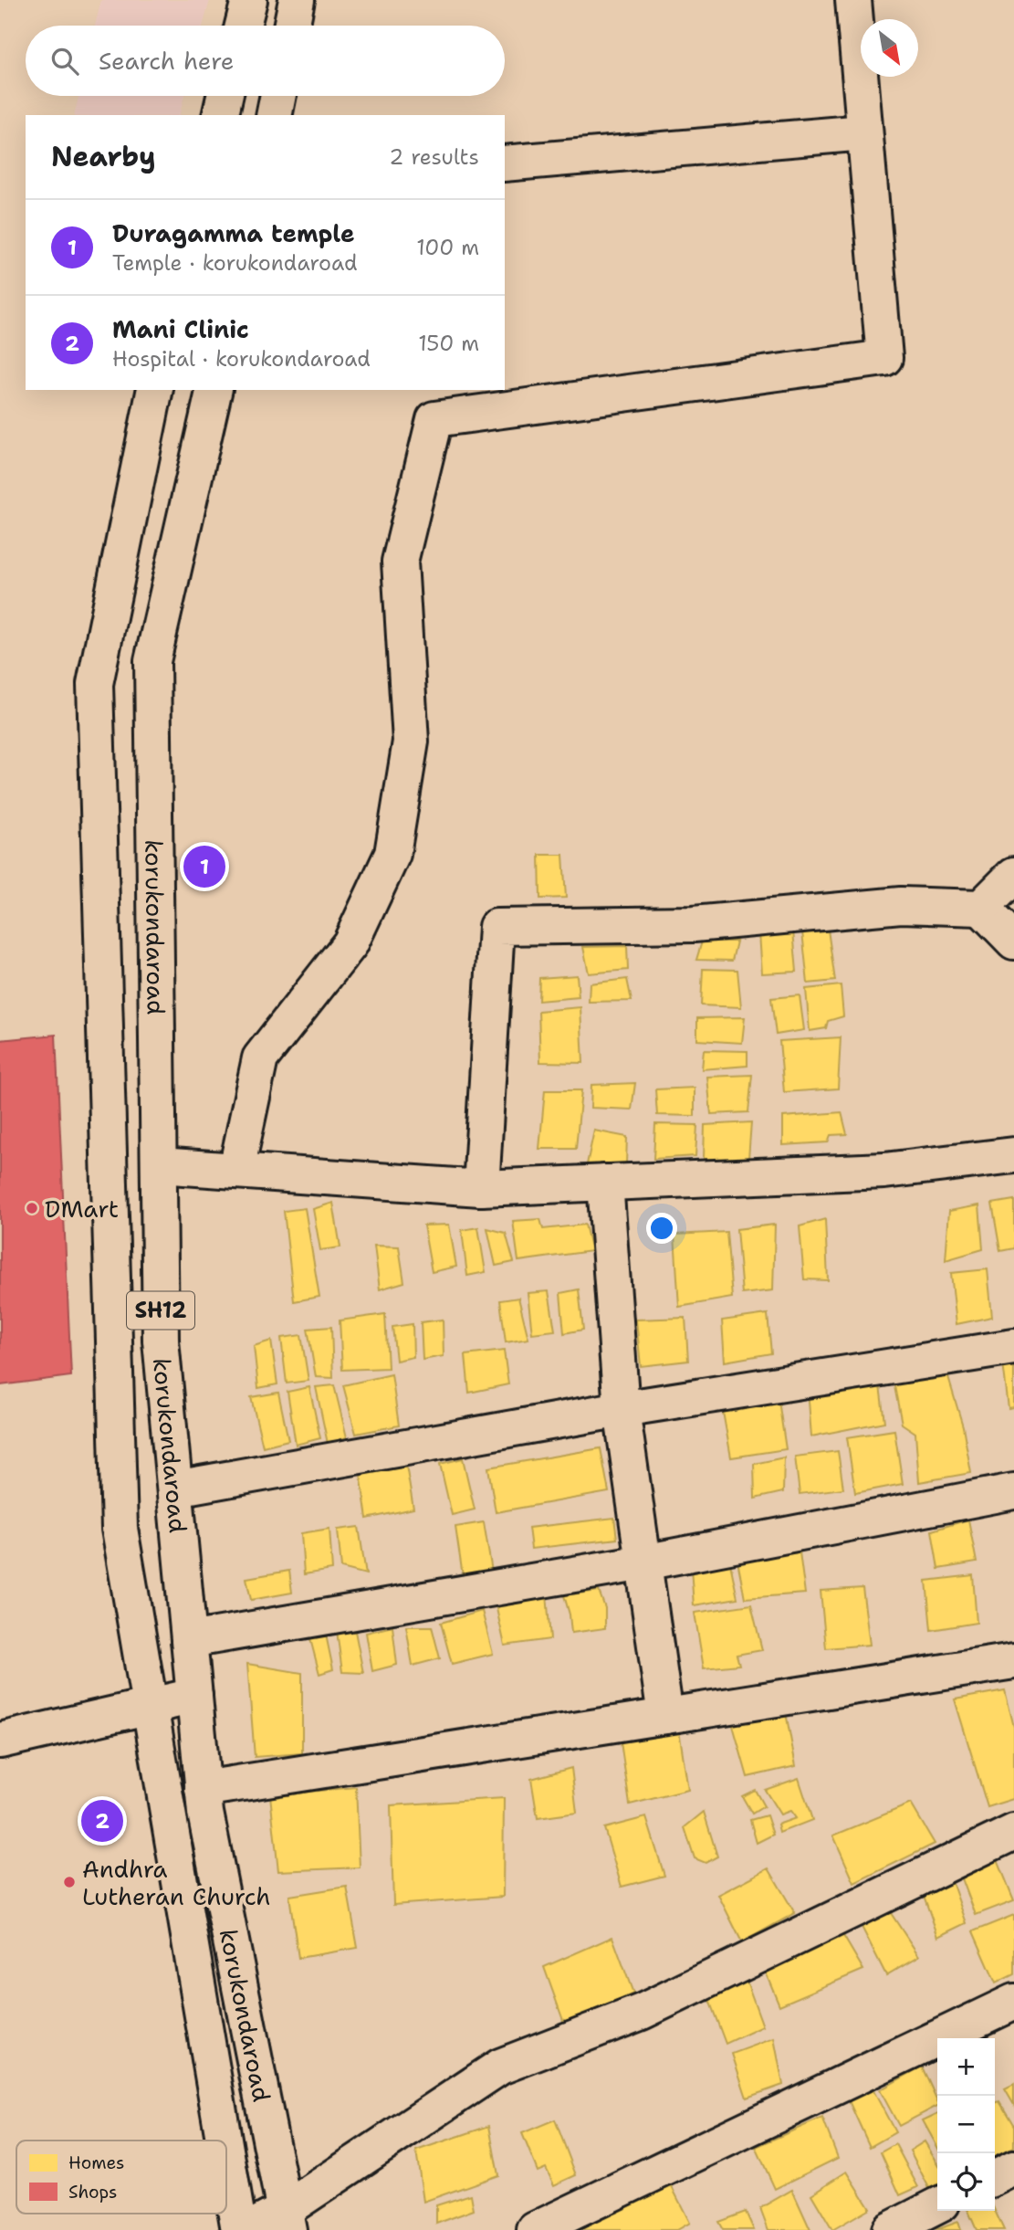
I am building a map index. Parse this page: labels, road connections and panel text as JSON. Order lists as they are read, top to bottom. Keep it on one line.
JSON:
{"streets":{"street":["korukondaroad","SH12"]},"places":["DMart","Andhra Lutheran Church"],"legend":["Homes","Shops"],"north":"bottom right","page":{"search":"Search here","heading":["Nearby","2 results"],"list":[{"mark":"1","name":"Duragamma temple","note":"Temple · korukondaroad","value":"100 m"},{"mark":"2","name":"Mani Clinic","note":"Hospital · korukondaroad","value":"150 m"}],"pins":["1","2"],"map_buttons":["+","−"]}}
